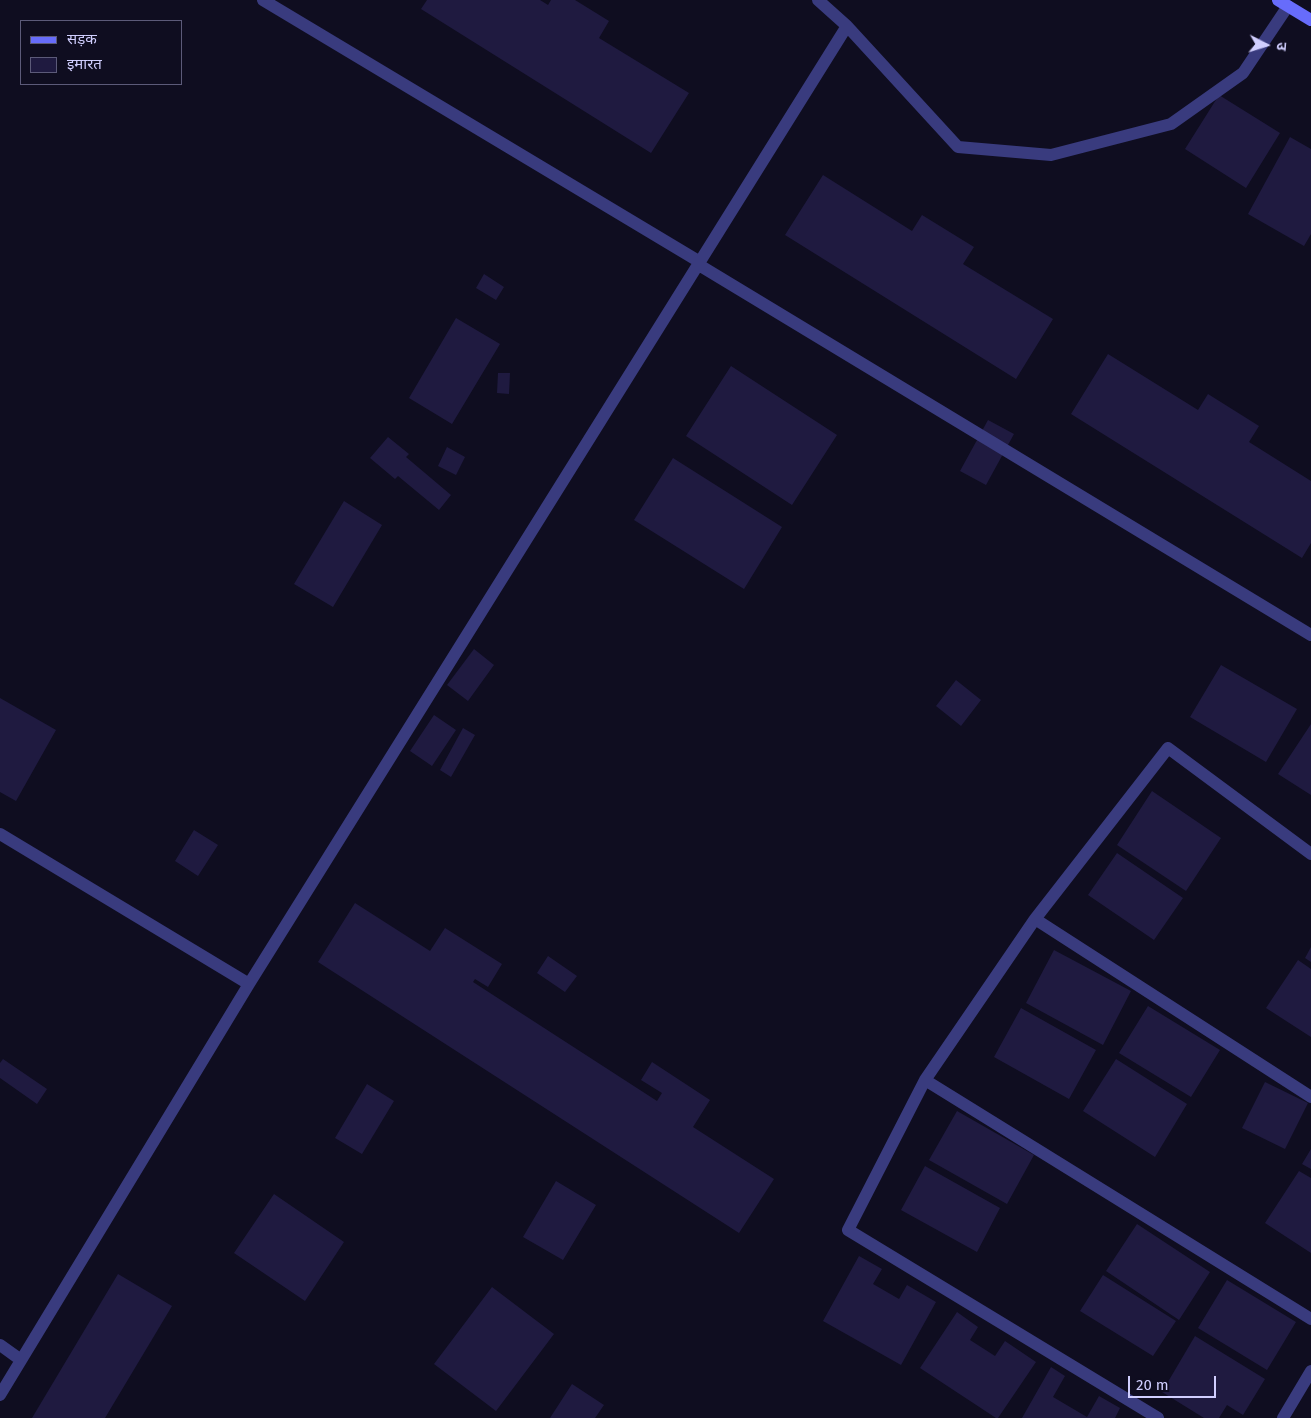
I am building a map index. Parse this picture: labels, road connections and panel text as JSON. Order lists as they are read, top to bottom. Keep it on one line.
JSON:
{"legend":["सड़क","इमारत"],"scale_bar":"20 m","north":"right"}
